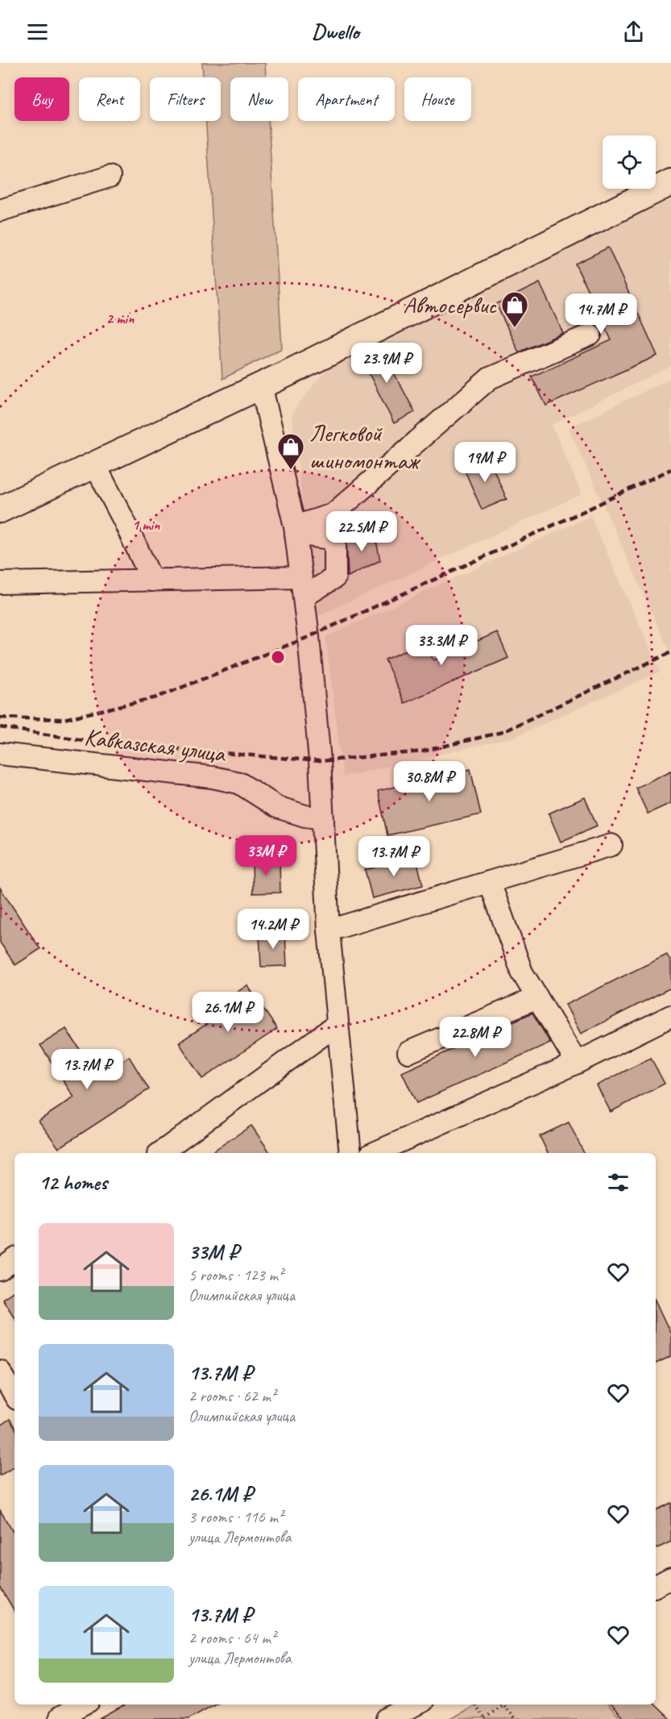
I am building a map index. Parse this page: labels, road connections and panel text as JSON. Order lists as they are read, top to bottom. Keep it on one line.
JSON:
{"streets":{"street":["Кавказская улица"]},"places":{"shop":["Автосервис","Легковой шиномонтаж"]},"page":{"header":"Dwello","chip":["Buy","Rent","Filters","New","Apartment","House"],"price":["14.7M ₽","23.9M ₽","19M ₽","22.5M ₽","33.3M ₽","30.8M ₽","33M ₽","13.7M ₽","14.2M ₽","26.1M ₽","22.8M ₽","13.7M ₽"],"heading":"12 homes","list":[{"name":"33M ₽","note":"5 rooms · 123 m² · Олимпийская улица"},{"name":"13.7M ₽","note":"2 rooms · 62 m² · Олимпийская улица"},{"name":"26.1M ₽","note":"3 rooms · 116 m² · улица Лермонтова"},{"name":"13.7M ₽","note":"2 rooms · 64 m² · улица Лермонтова"}]},"rings":["2 min","1 min"]}
